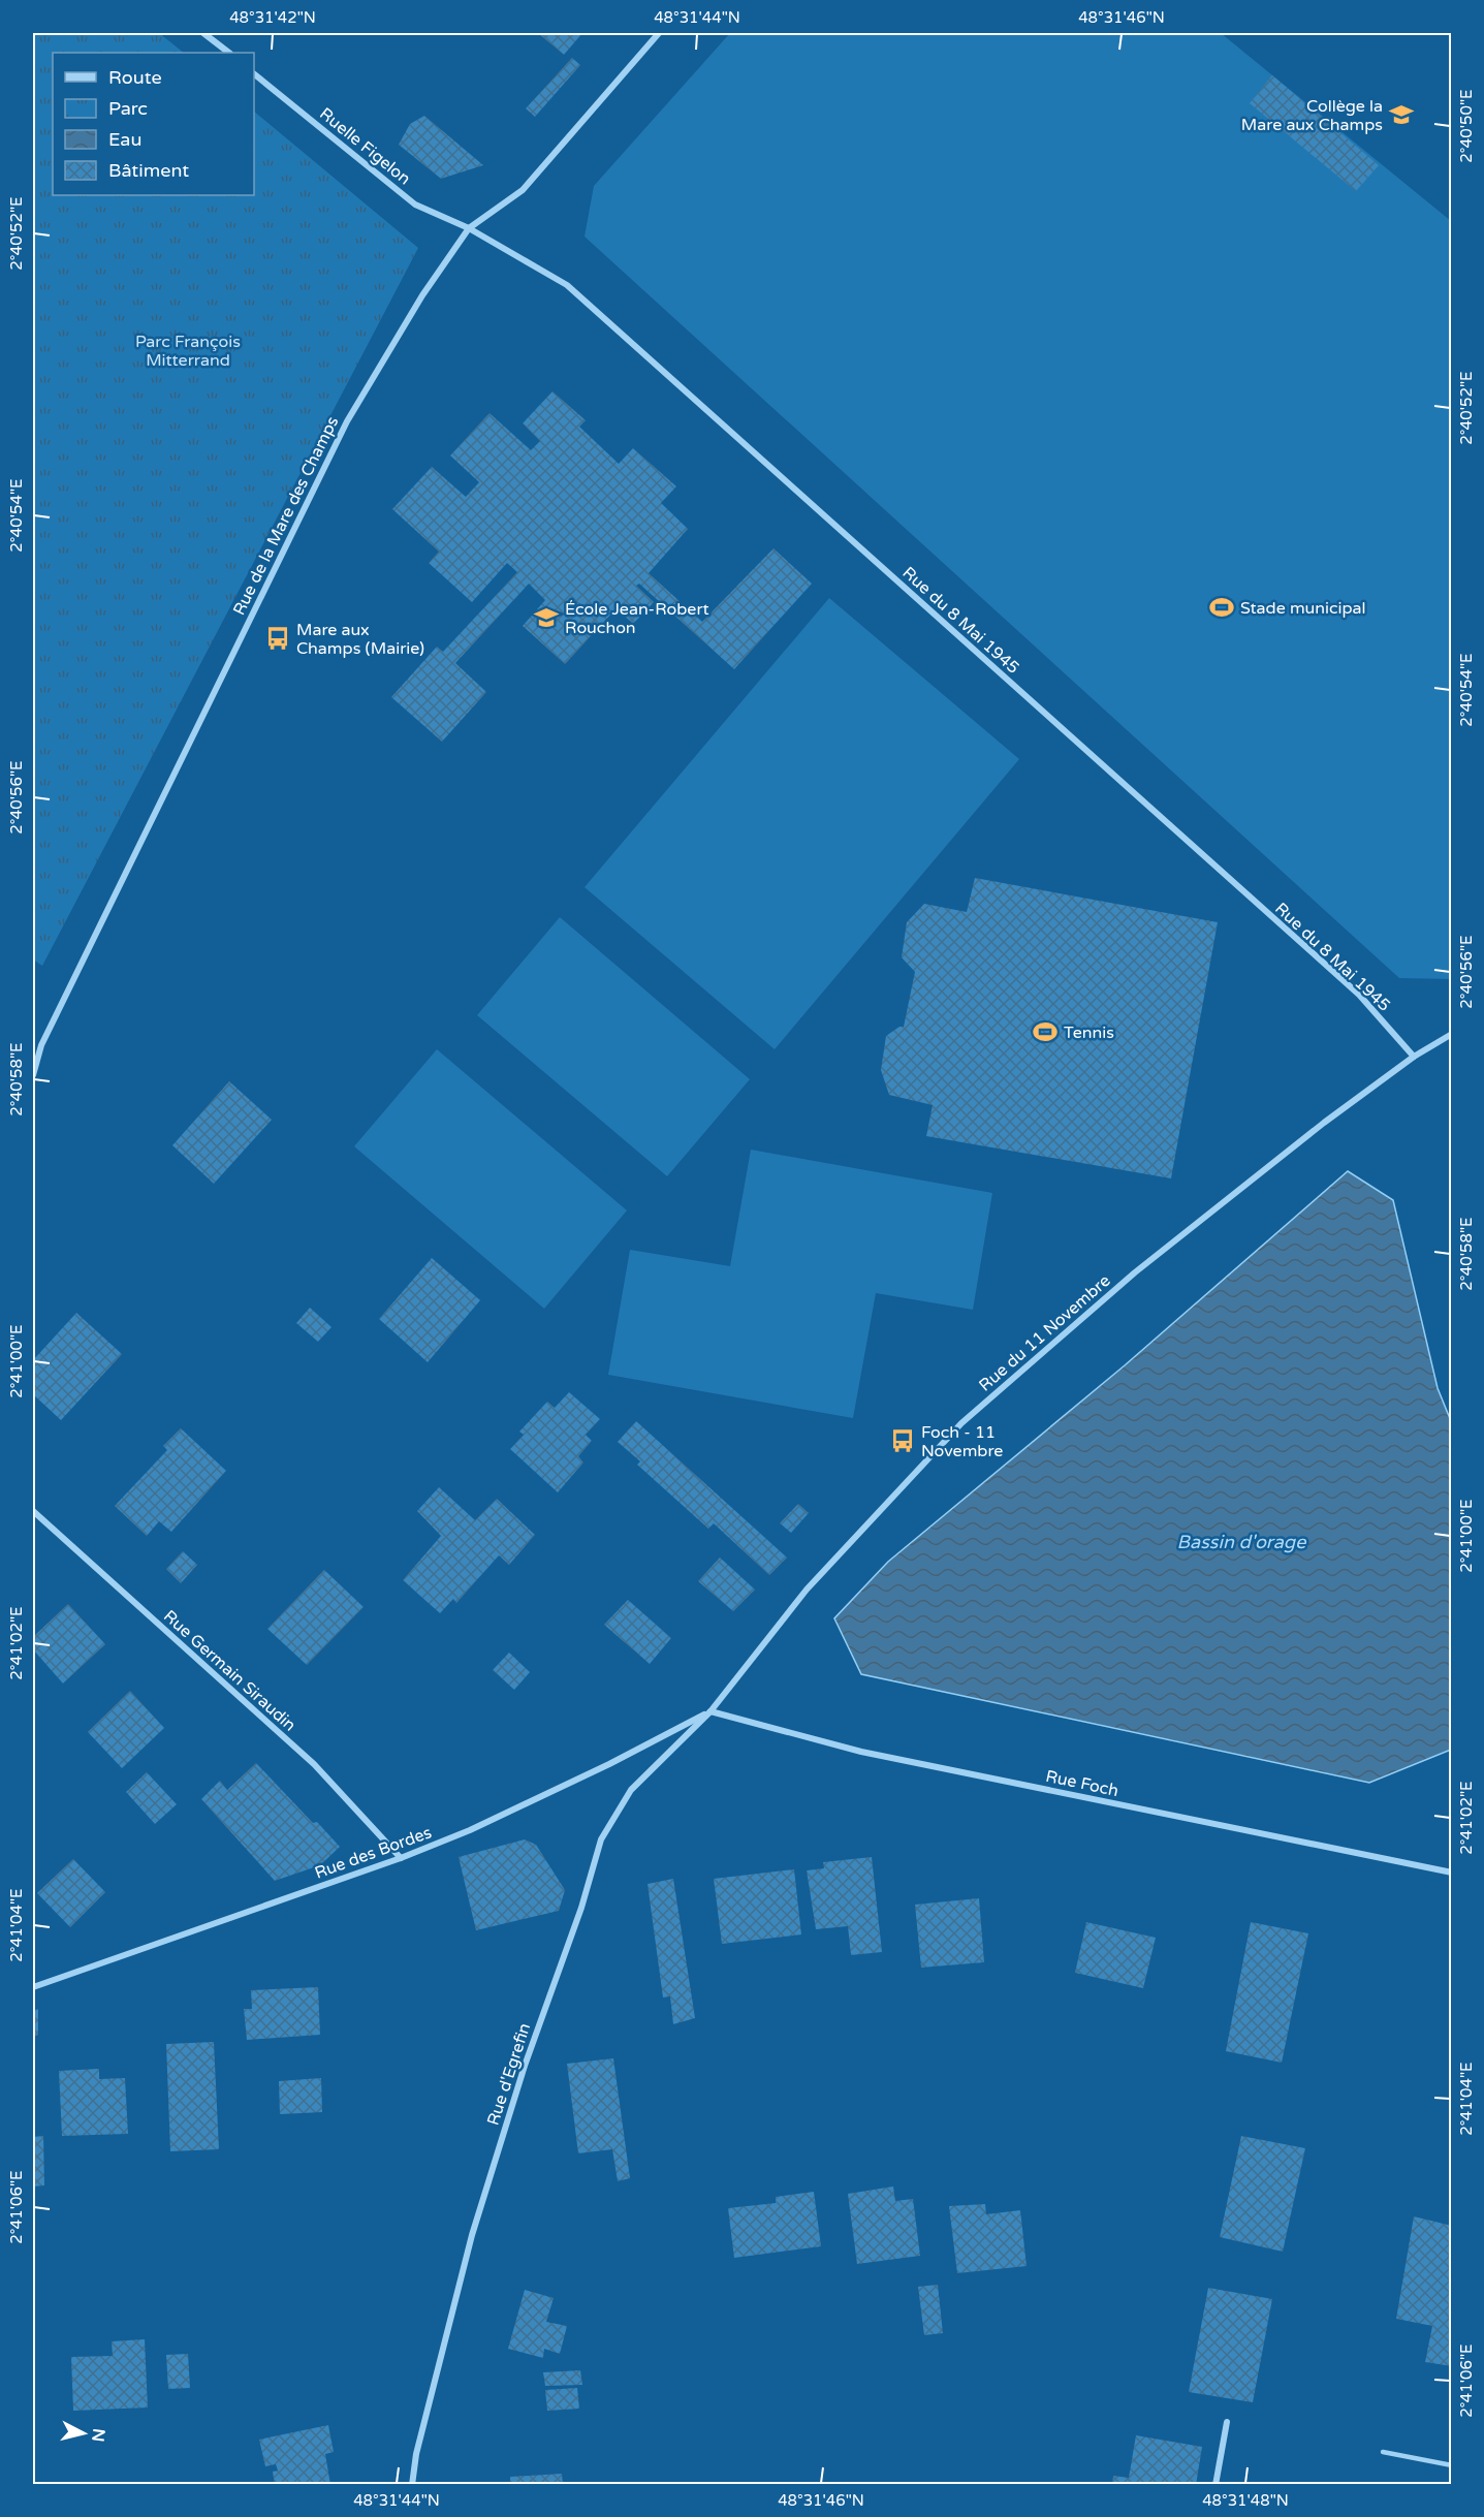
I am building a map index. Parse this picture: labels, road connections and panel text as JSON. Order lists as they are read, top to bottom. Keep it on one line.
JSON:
{"streets":{"street":["Ruelle Figelon","Rue de la Mare des Champs","Rue du 8 Mai 1945","Rue du 11 Novembre","Rue Germain Siraudin","Rue Foch","Rue des Bordes","Rue d'Egrefin"]},"crossings":[["Ruelle Figelon","Rue de la Mare des Champs"],["Ruelle Figelon","Rue du 8 Mai 1945"],["Rue de la Mare des Champs","Rue du 8 Mai 1945"],["Rue du 8 Mai 1945","Rue du 11 Novembre"],["Rue du 11 Novembre","Rue Foch"],["Rue du 11 Novembre","Rue des Bordes"],["Rue du 11 Novembre","Rue d'Egrefin"],["Rue Germain Siraudin","Rue des Bordes"],["Rue Foch","Rue des Bordes"],["Rue Foch","Rue d'Egrefin"],["Rue des Bordes","Rue d'Egrefin"]],"water":["Bassin d'orage"],"parks":["Parc François Mitterrand"],"places":{"school or university":["Collège la Mare aux Champs","École Jean-Robert Rouchon"],"sports":["Stade municipal","Tennis"],"bus stop":["Mare aux Champs (Mairie)","Foch - 11 Novembre"]},"legend":["Route","Parc","Eau","Bâtiment"],"north":"right","coordinates":["48°31'42\"N","48°31'44\"N","48°31'46\"N","2°40'50\"E","2°40'52\"E","2°40'54\"E","2°40'56\"E","2°40'58\"E","2°41'00\"E","2°41'02\"E","2°41'04\"E","2°41'06\"E","48°31'48\"N"]}
